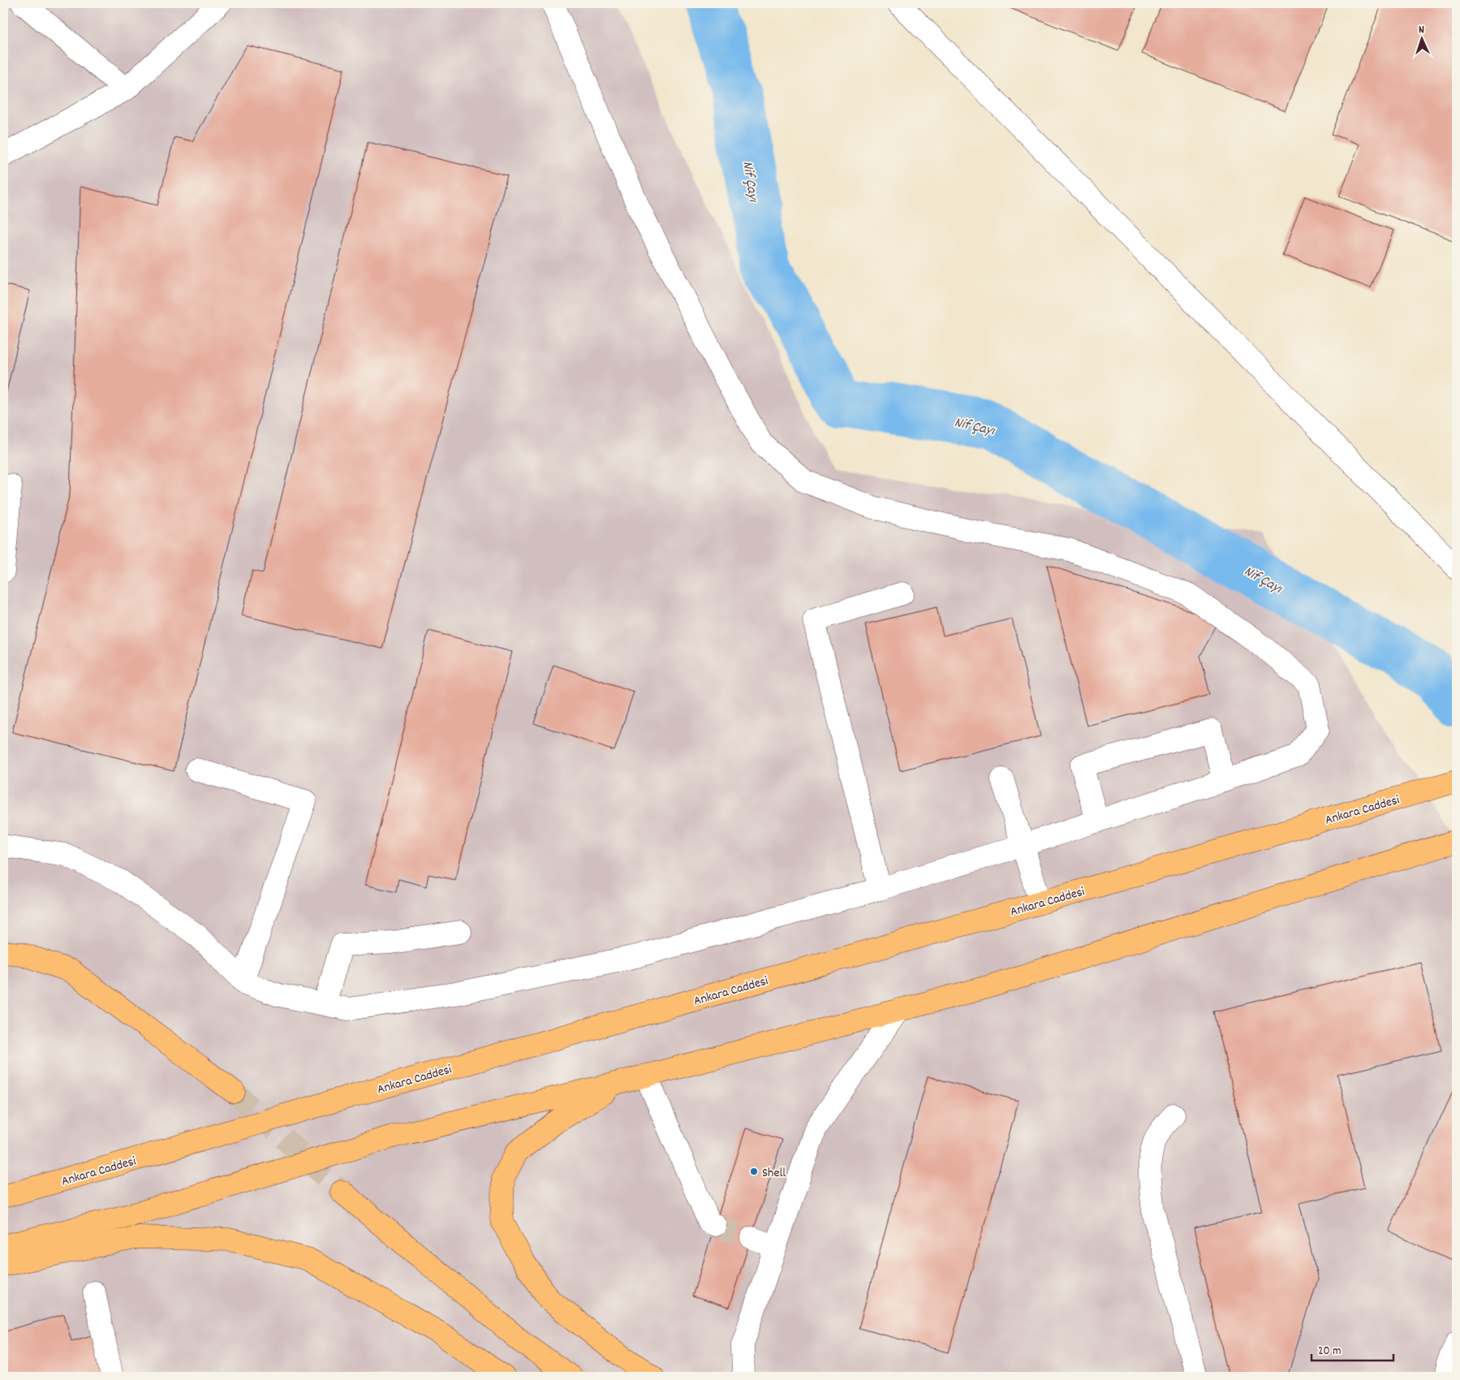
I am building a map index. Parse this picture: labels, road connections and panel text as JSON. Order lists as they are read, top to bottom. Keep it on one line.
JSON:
{"streets":{"highway":["Ankara Caddesi"]},"water":["Nif Çayı"],"places":["Shell"],"scale_bar":"20 m","north":"top"}
